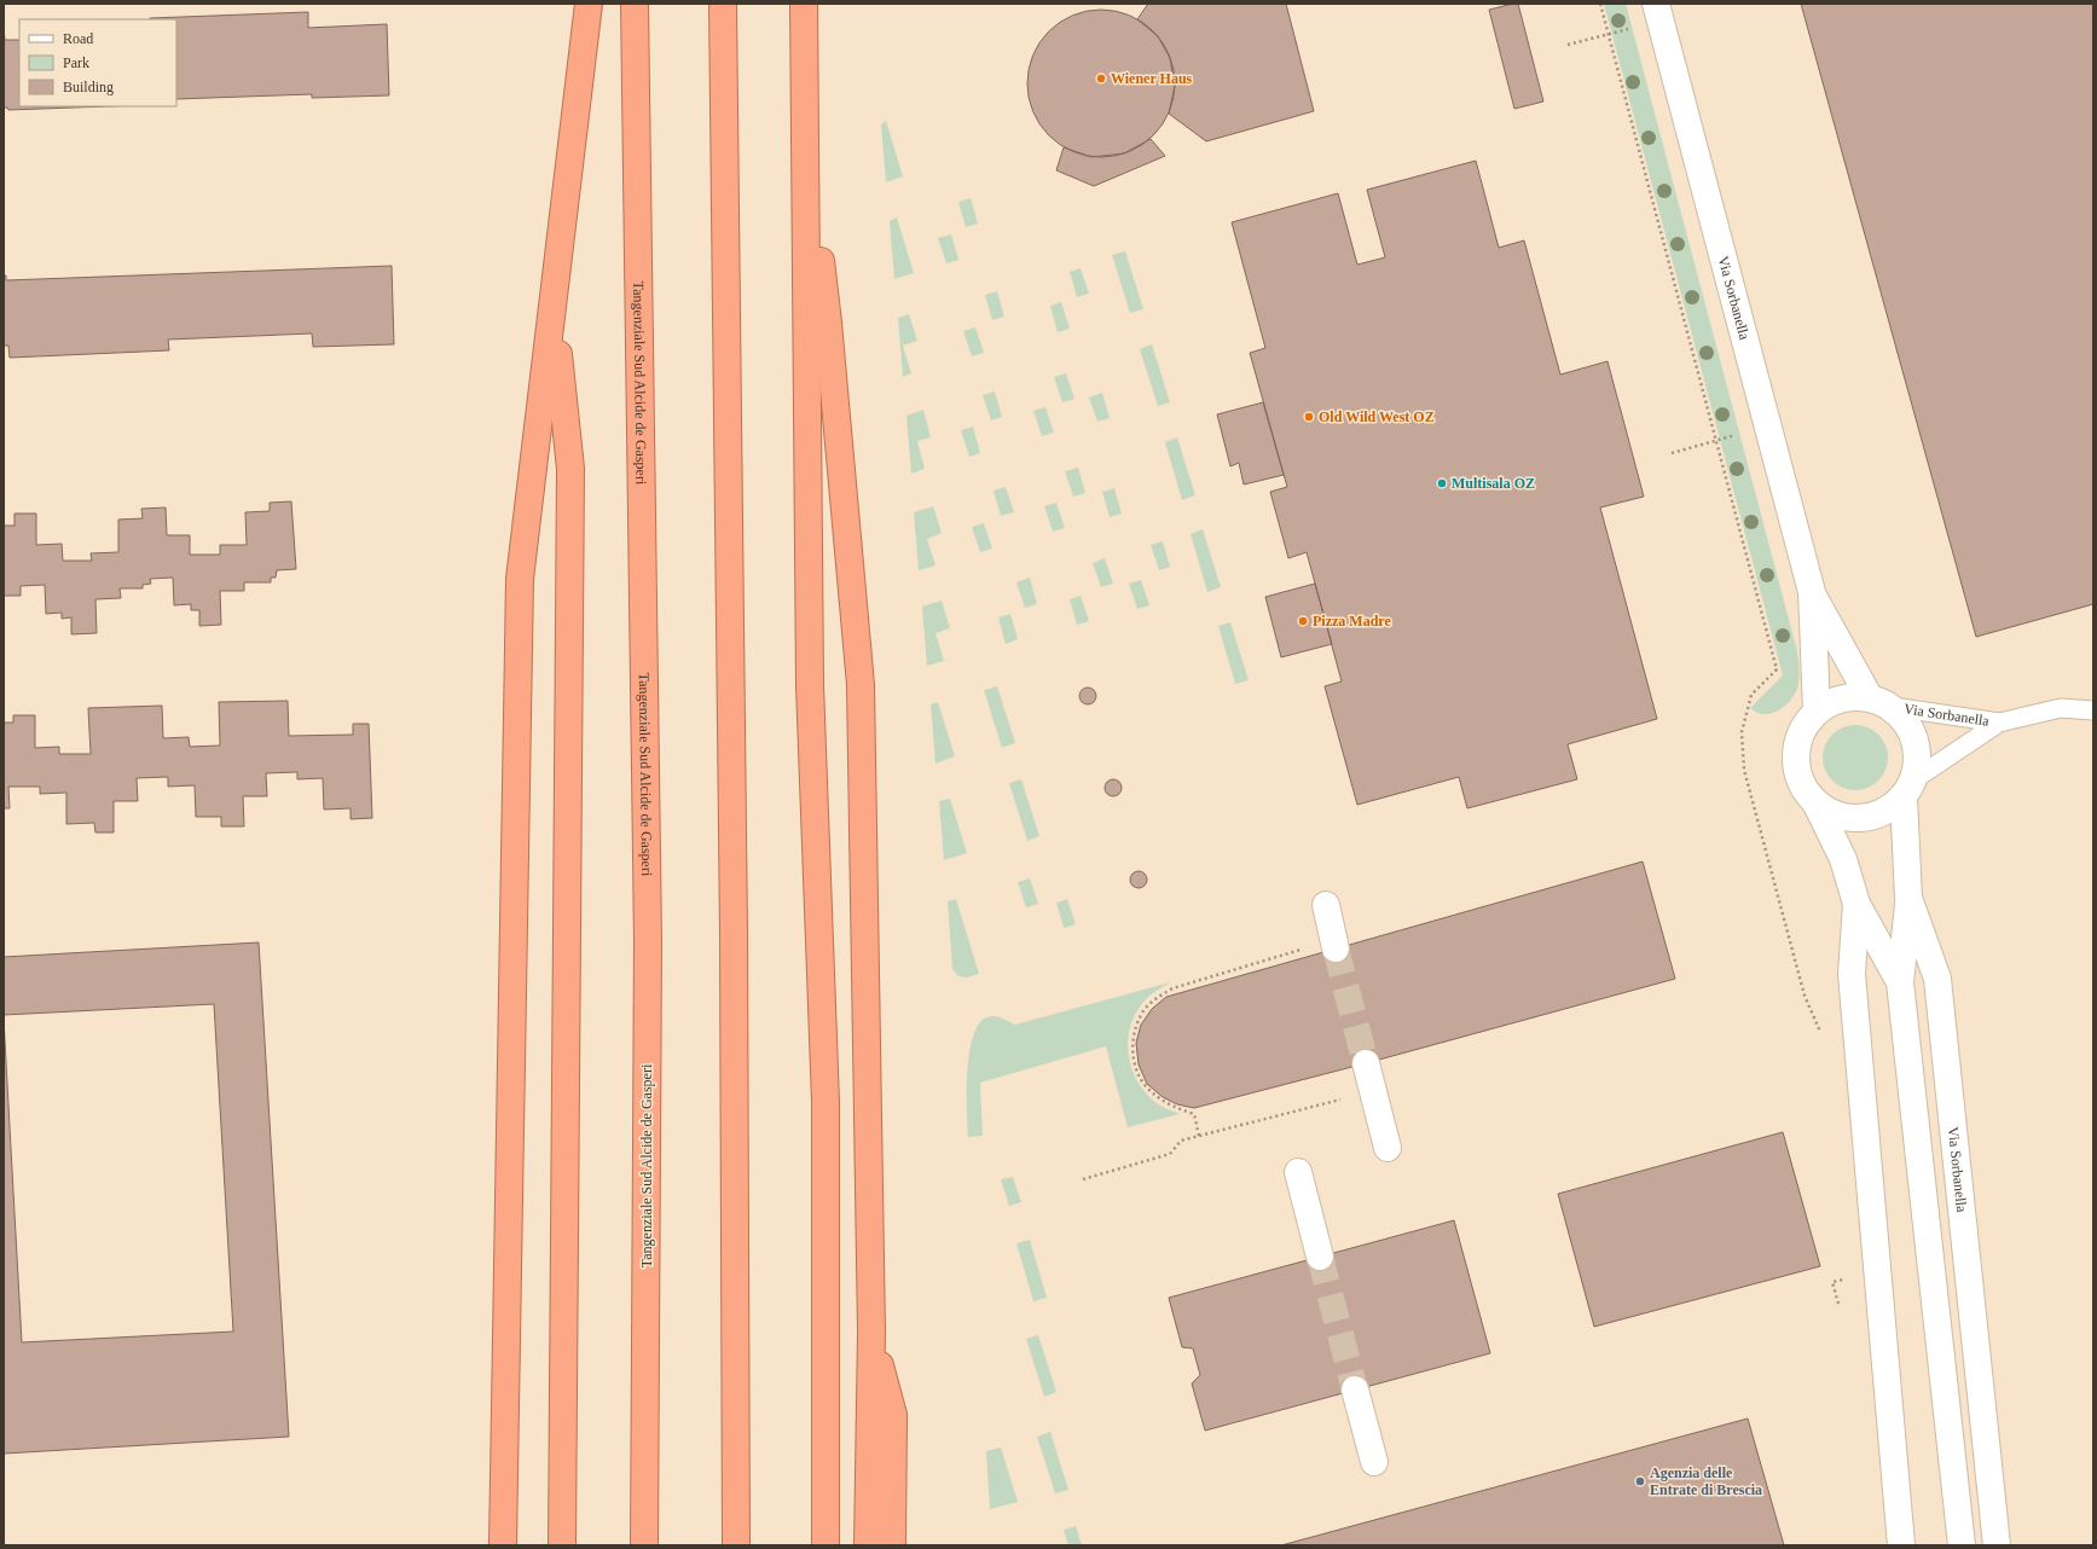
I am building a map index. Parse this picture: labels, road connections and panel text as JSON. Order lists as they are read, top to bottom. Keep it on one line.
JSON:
{"streets":{"highway":["Tangenziale Sud Alcide de Gasperi"],"street":["Via Sorbanella"]},"places":["Wiener Haus","Old Wild West OZ","Multisala OZ","Pizza Madre","Agenzia delle Entrate di Brescia"],"legend":["Road","Park","Building"]}
